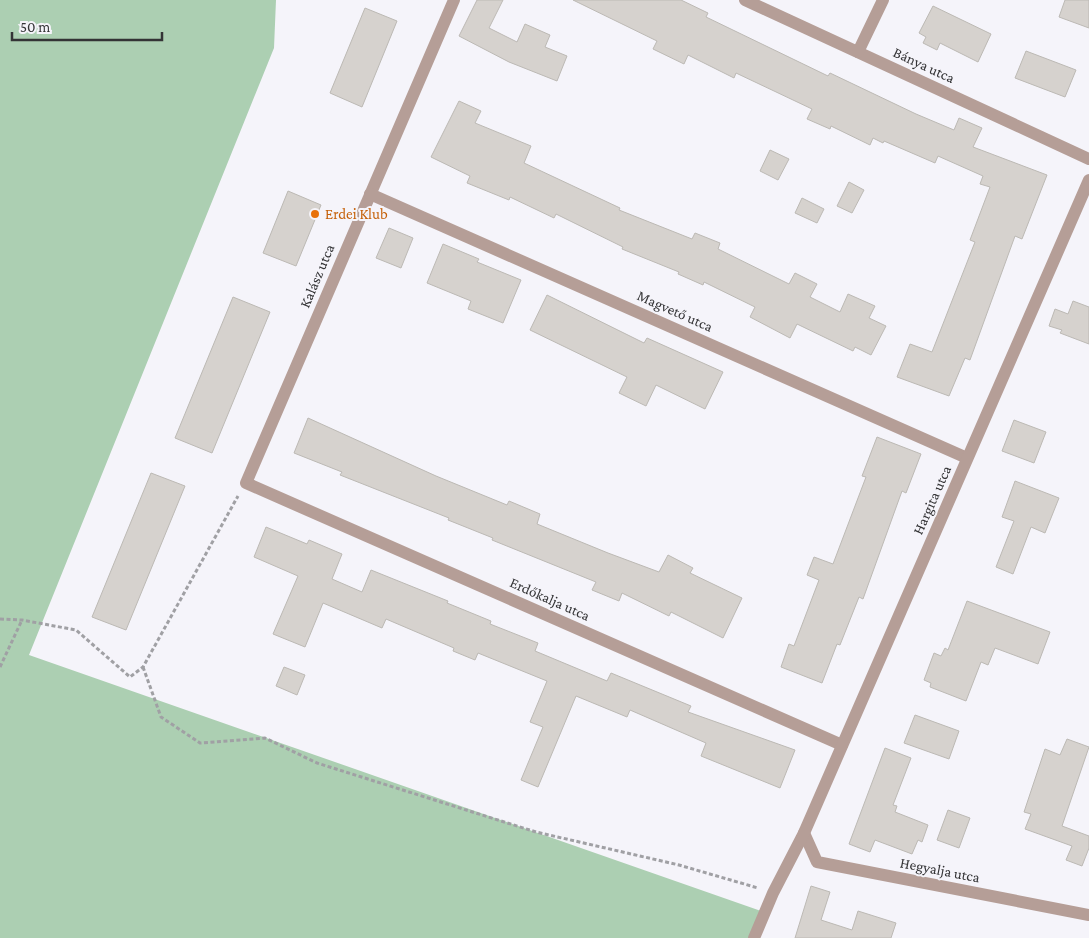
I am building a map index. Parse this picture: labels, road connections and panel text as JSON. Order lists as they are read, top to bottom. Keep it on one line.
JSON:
{"streets":{"street":["Bánya utca","Kalász utca","Magvető utca","Hargita utca","Erdőkalja utca","Hegyalja utca"]},"crossings":[["Kalász utca","Magvető utca"],["Kalász utca","Erdőkalja utca"],["Magvető utca","Hargita utca"],["Hargita utca","Erdőkalja utca"],["Hargita utca","Hegyalja utca"]],"places":["Erdei Klub"],"scale_bar":"50 m"}
